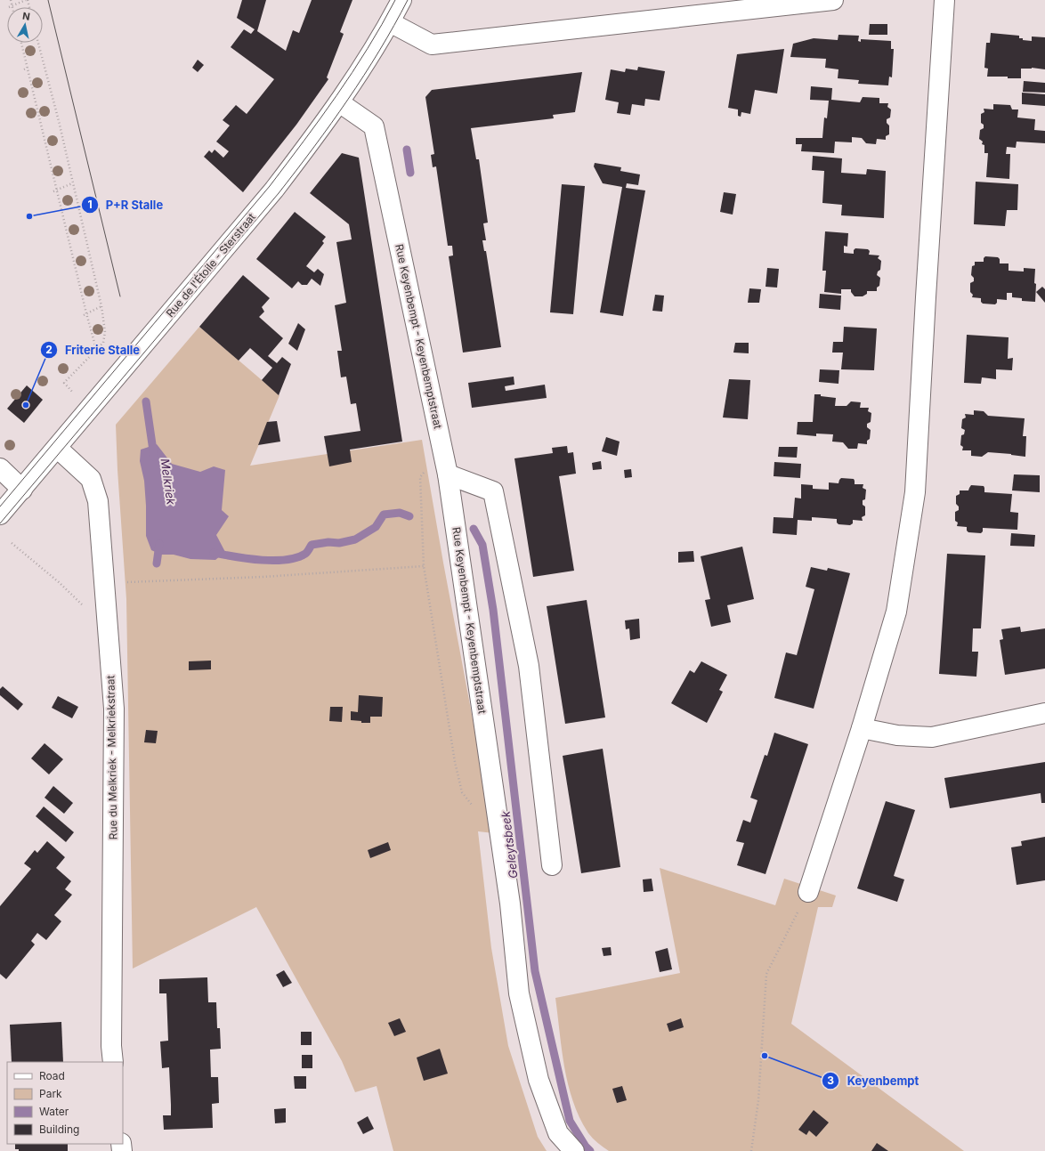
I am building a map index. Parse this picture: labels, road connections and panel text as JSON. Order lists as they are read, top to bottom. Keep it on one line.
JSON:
{"streets":{"street":["Rue de l'Étoile - Sterstraat","Rue Keyenbempt - Keyenbemptstraat","Rue du Melkriek - Melkriekstraat"]},"crossings":[["Rue de l'Étoile - Sterstraat","Rue Keyenbempt - Keyenbemptstraat"],["Rue de l'Étoile - Sterstraat","Rue du Melkriek - Melkriekstraat"]],"water":["Melkriek","Geleytsbeek"],"places":["P+R Stalle","Friterie Stalle","Keyenbempt"],"legend":["Road","Park","Water","Building"],"north":"top"}
